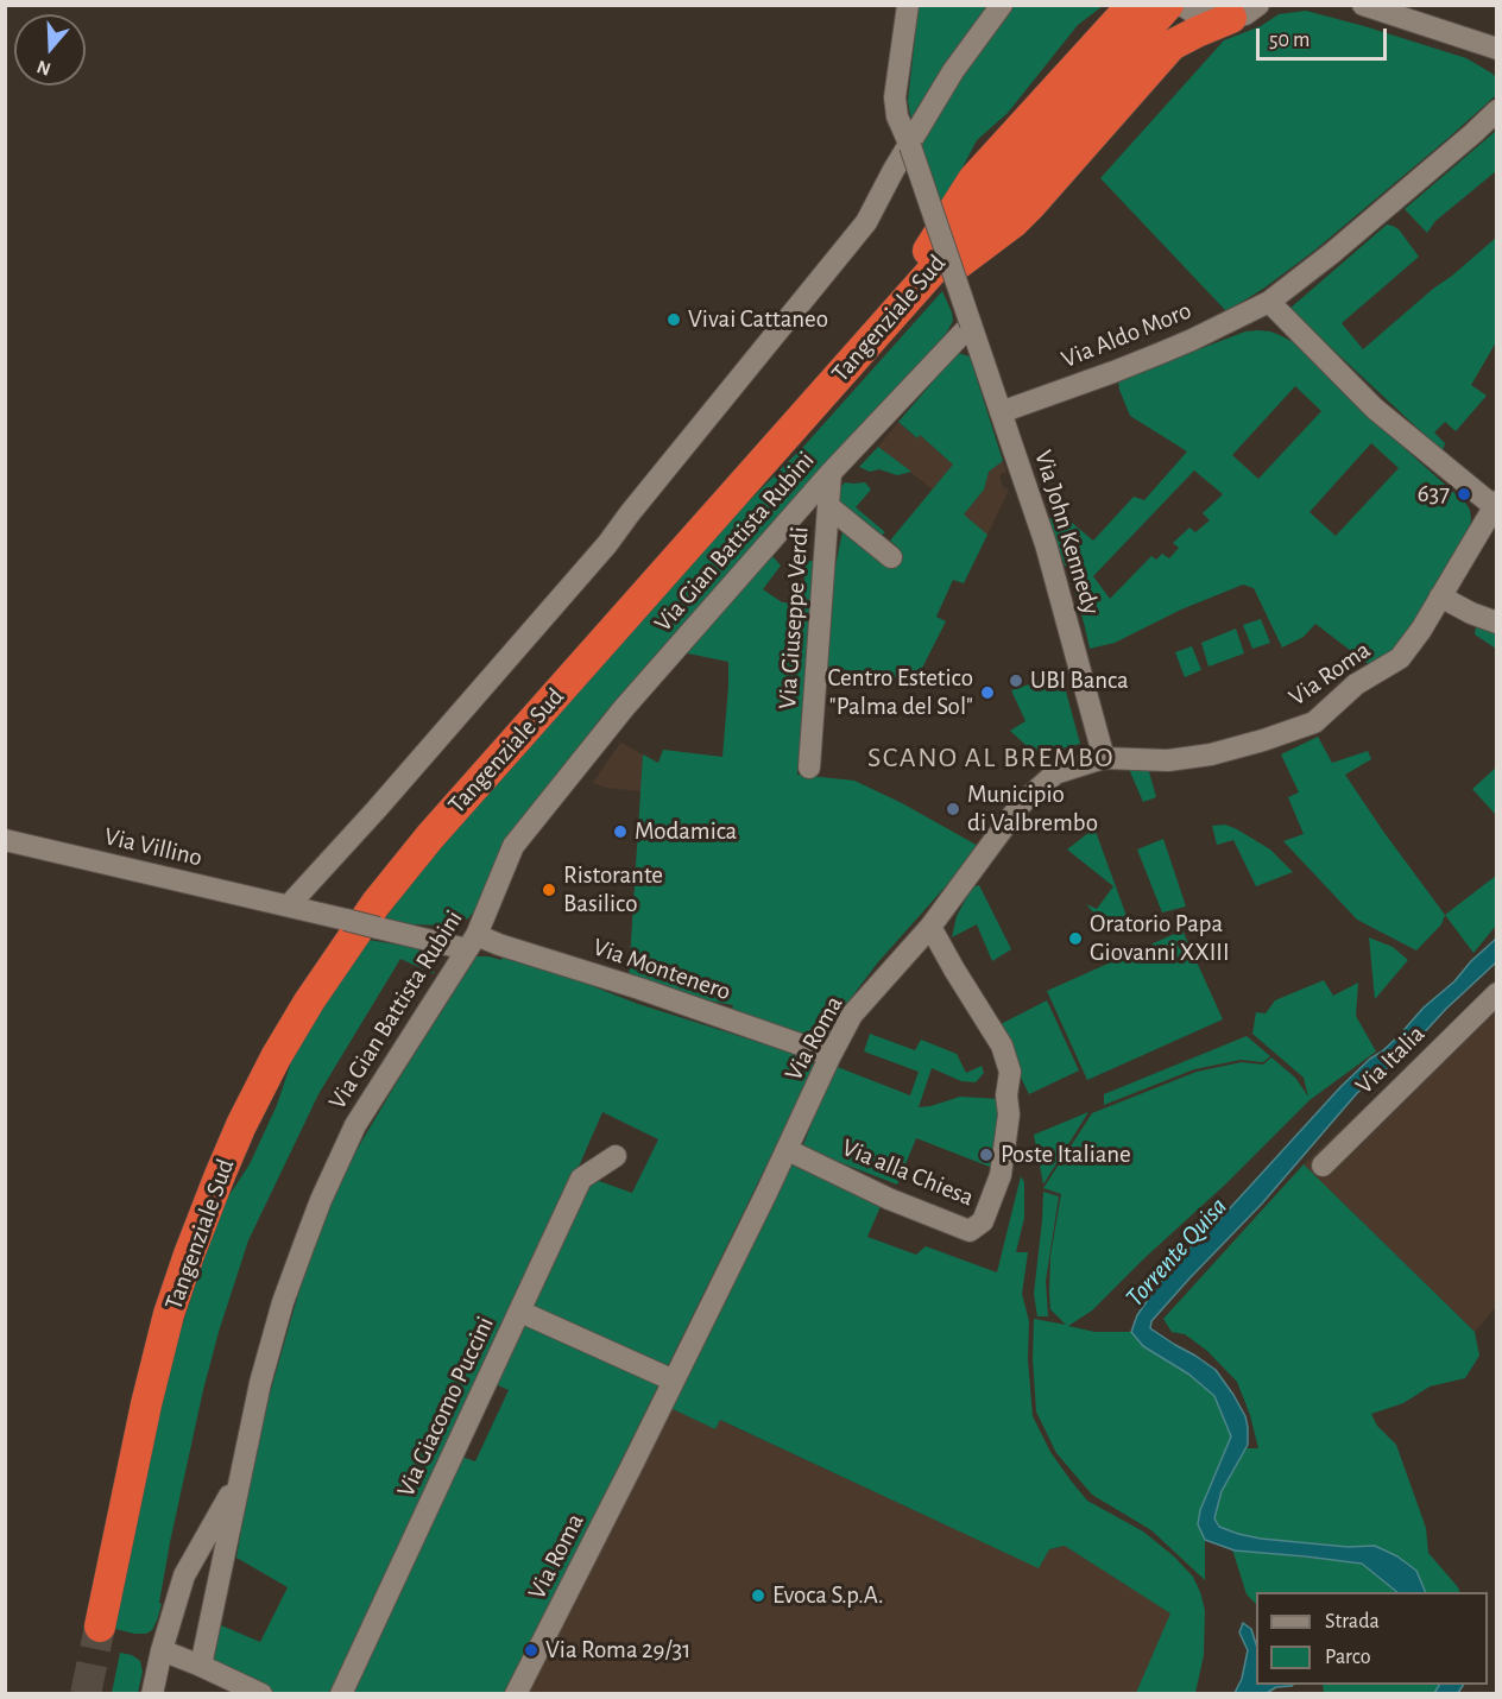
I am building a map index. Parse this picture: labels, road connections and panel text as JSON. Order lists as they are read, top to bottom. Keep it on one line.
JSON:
{"streets":{"highway":["Tangenziale Sud"],"street":["Via Aldo Moro","Via John Kennedy","Via Gian Battista Rubini","Via Giuseppe Verdi","Via Roma","Via Villino","Via Montenero","Via Italia","Via alla Chiesa","Via Giacomo Puccini"]},"crossings":[["Via Aldo Moro","Via John Kennedy"],["Via John Kennedy","Via Gian Battista Rubini"],["Via John Kennedy","Via Roma"],["Via Gian Battista Rubini","Via Giuseppe Verdi"],["Via Gian Battista Rubini","Via Villino"],["Via Gian Battista Rubini","Via Montenero"],["Via Roma","Via Montenero"],["Via Roma","Via alla Chiesa"],["Via Villino","Via Montenero"]],"districts":["SCANO AL BREMBO"],"water":["Torrente Quisa"],"places":["Vivai Cattaneo","637","UBI Banca","Centro Estetico \"Palma del Sol\"","Municipio di Valbrembo","Modamica","Ristorante Basilico","Oratorio Papa Giovanni XXIII","Poste Italiane","Evoca S.p.A.","Via Roma 29/31"],"legend":["Strada","Parco"],"scale_bar":"50 m","north":"bottom"}
